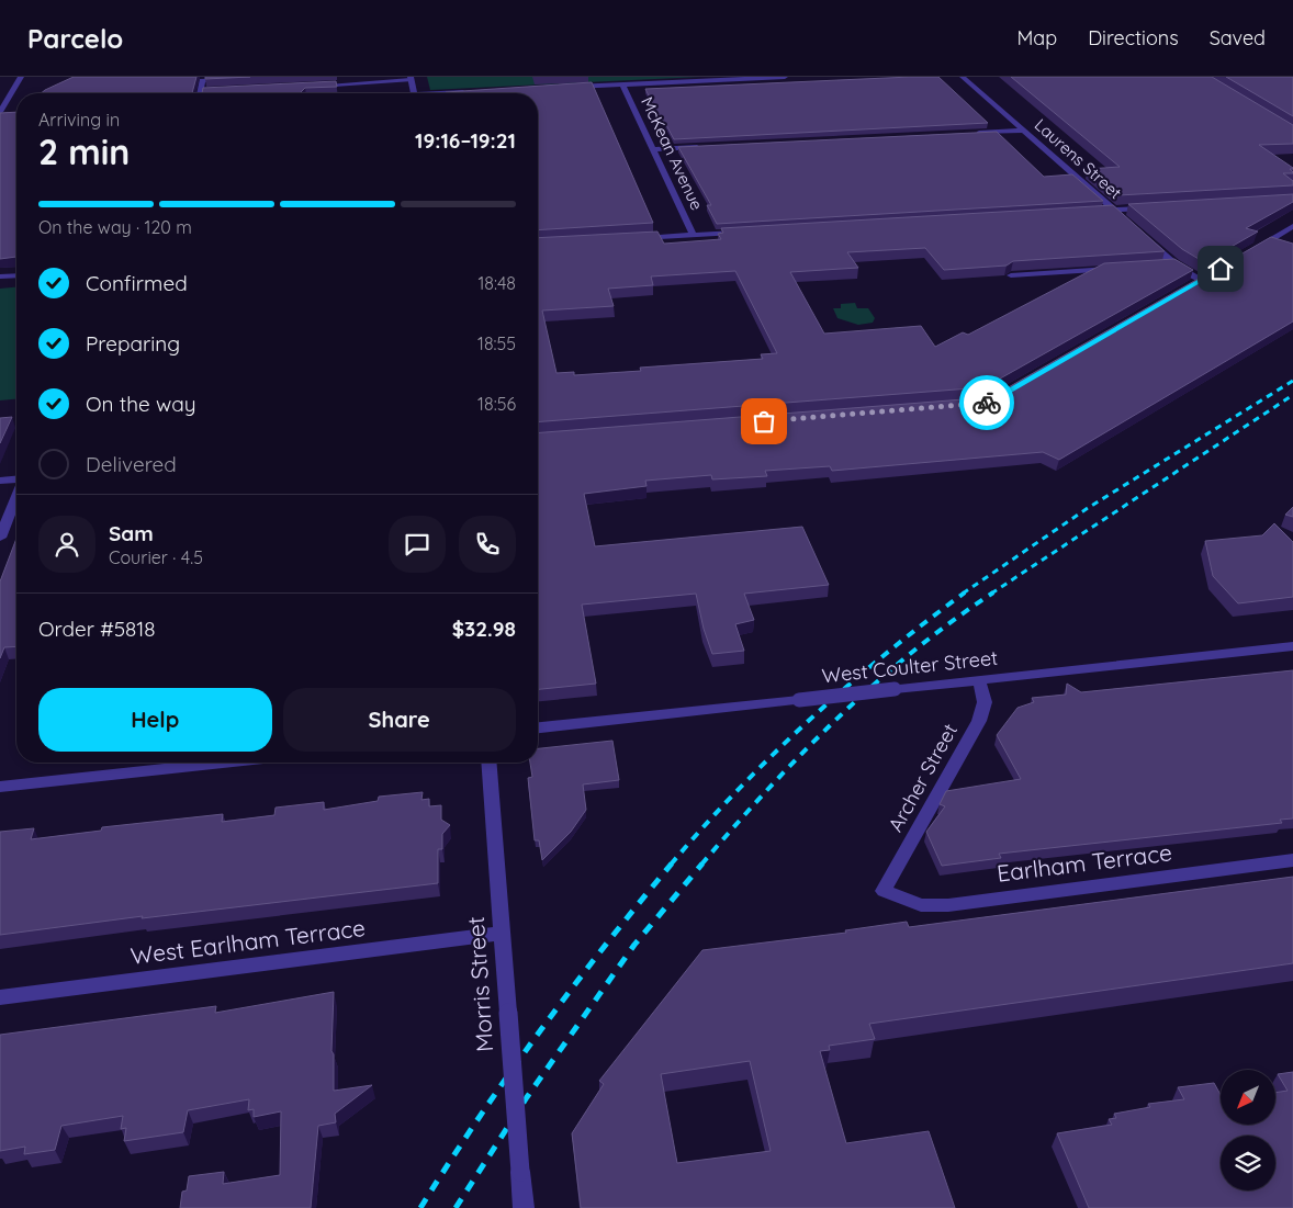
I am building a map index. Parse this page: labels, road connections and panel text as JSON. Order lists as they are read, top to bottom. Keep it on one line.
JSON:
{"streets":{"street":["McKean Avenue","Laurens Street","West Coulter Street","Archer Street","Earlham Terrace","West Earlham Terrace","Morris Street"]},"crossings":[["West Coulter Street","Archer Street"],["Archer Street","Earlham Terrace"],["West Earlham Terrace","Morris Street"]],"north":"bottom left","page":{"header":"Parcelo","nav":["Map","Directions","Saved"],"heading":["2 min","Arriving in","19:16–19:21"],"panel":["Sam","Courier · 4.5","Order #5818","$32.98"],"bar":"On the way · 120 m","list":[["Confirmed","18:48"],["Preparing","18:55"],["On the way","18:56"],"Delivered"],"buttons":["Help","Share"]}}
